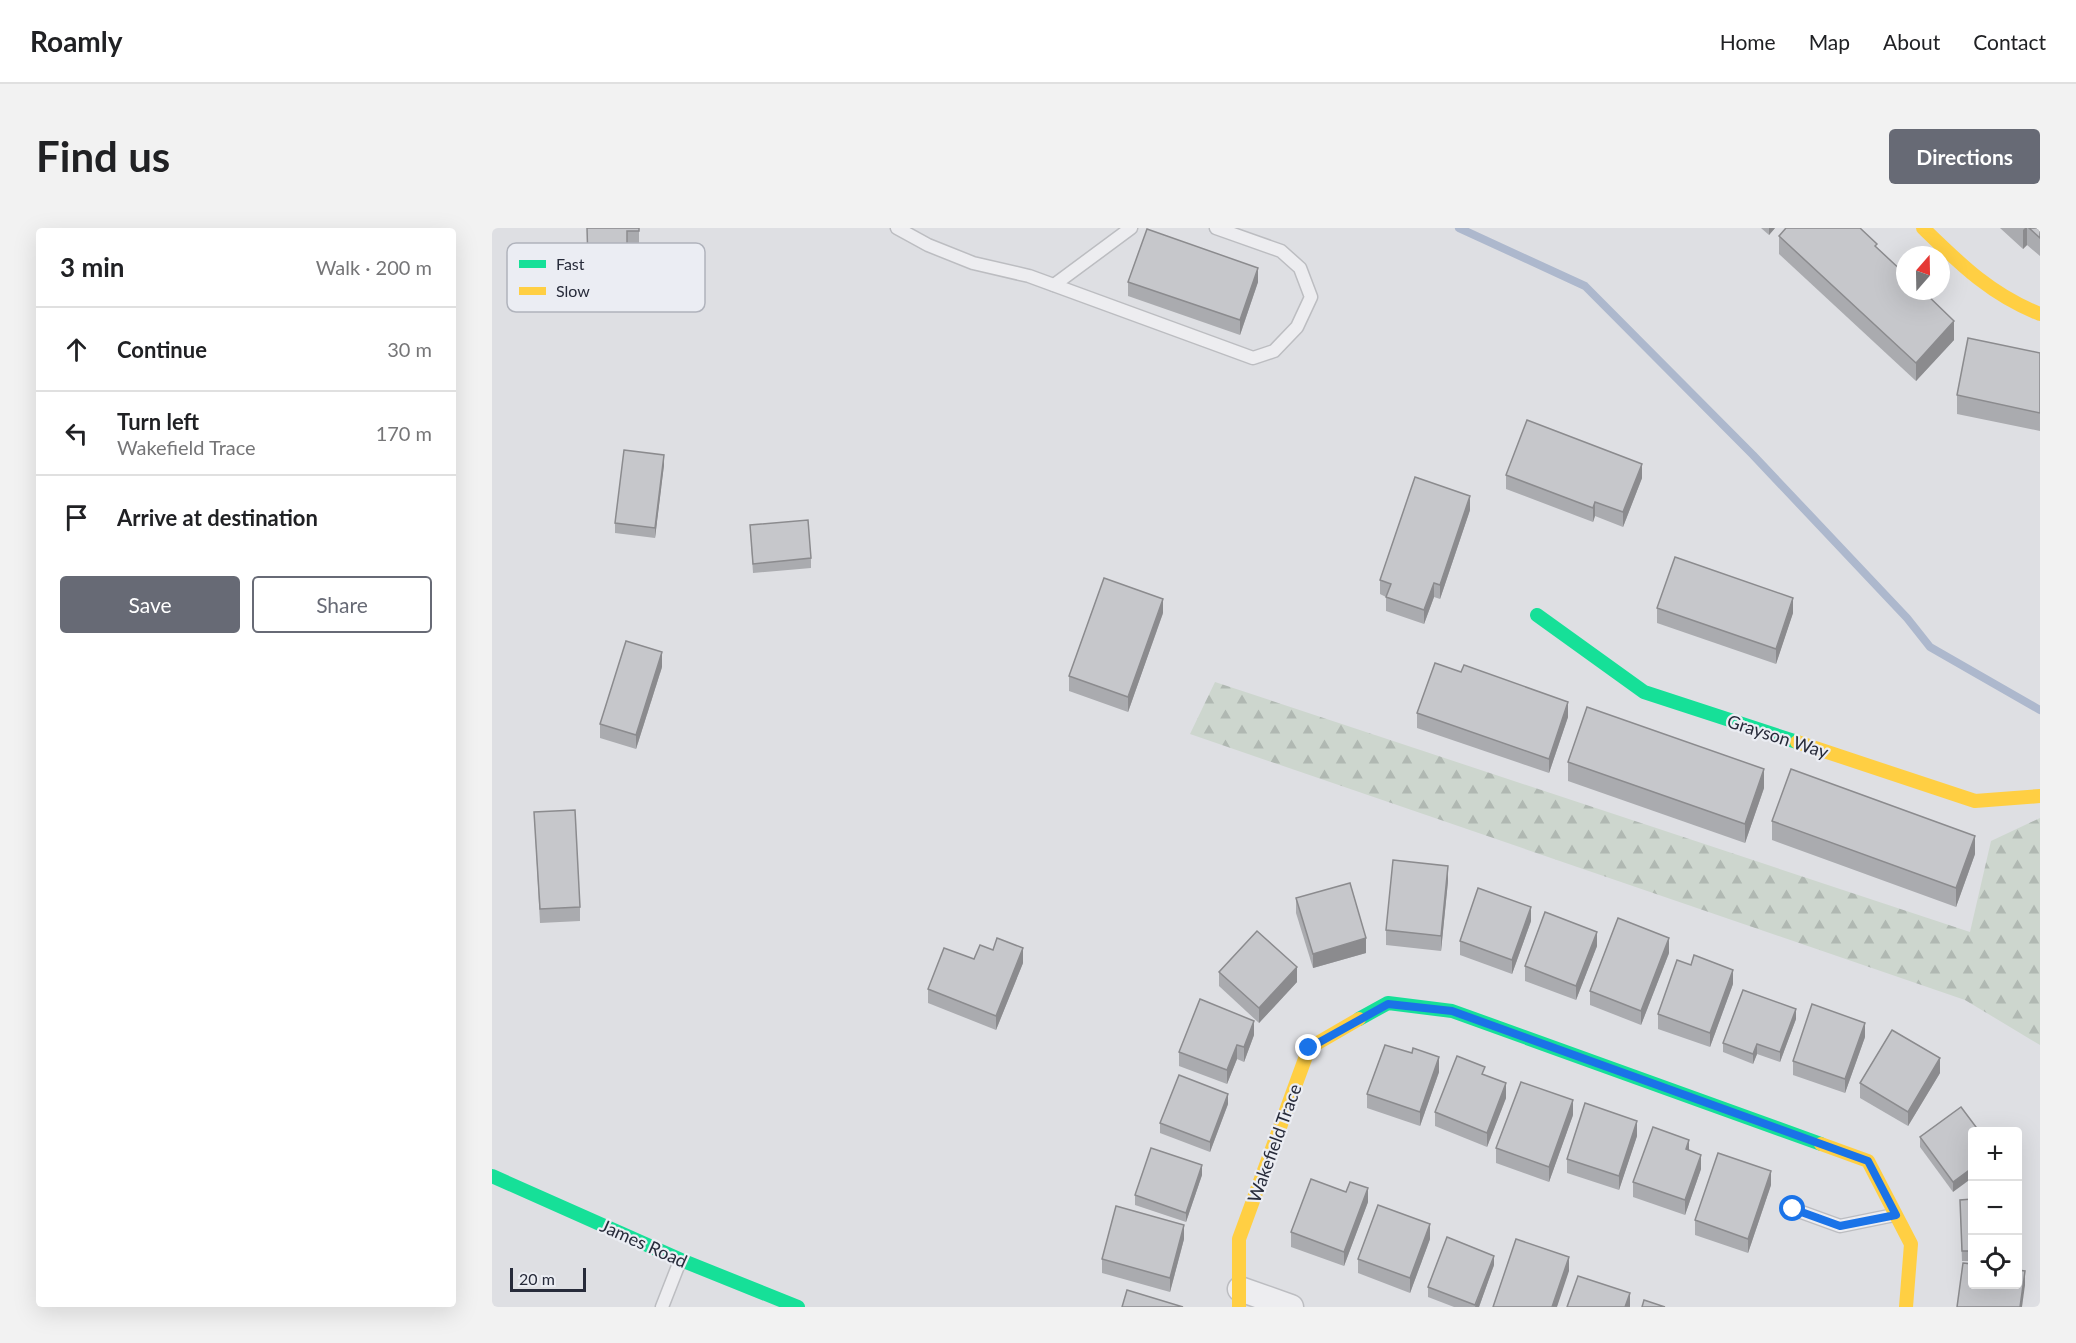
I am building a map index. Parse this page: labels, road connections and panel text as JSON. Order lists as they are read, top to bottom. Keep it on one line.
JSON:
{"streets":{"street":["Grayson Way","Wakefield Trace","James Road"]},"legend":["Fast","Slow"],"scale_bar":"20 m","north":"top","page":{"header":"Roamly","nav":["Home","Map","About","Contact"],"buttons":["Directions",["Save","Share"]],"title":"Find us","heading":["3 min","Walk · 200 m"],"list":[["Continue","30 m"],["Turn left","Wakefield Trace","170 m"],"Arrive at destination"],"map_buttons":["+","−"],"scale":"20 m"}}
